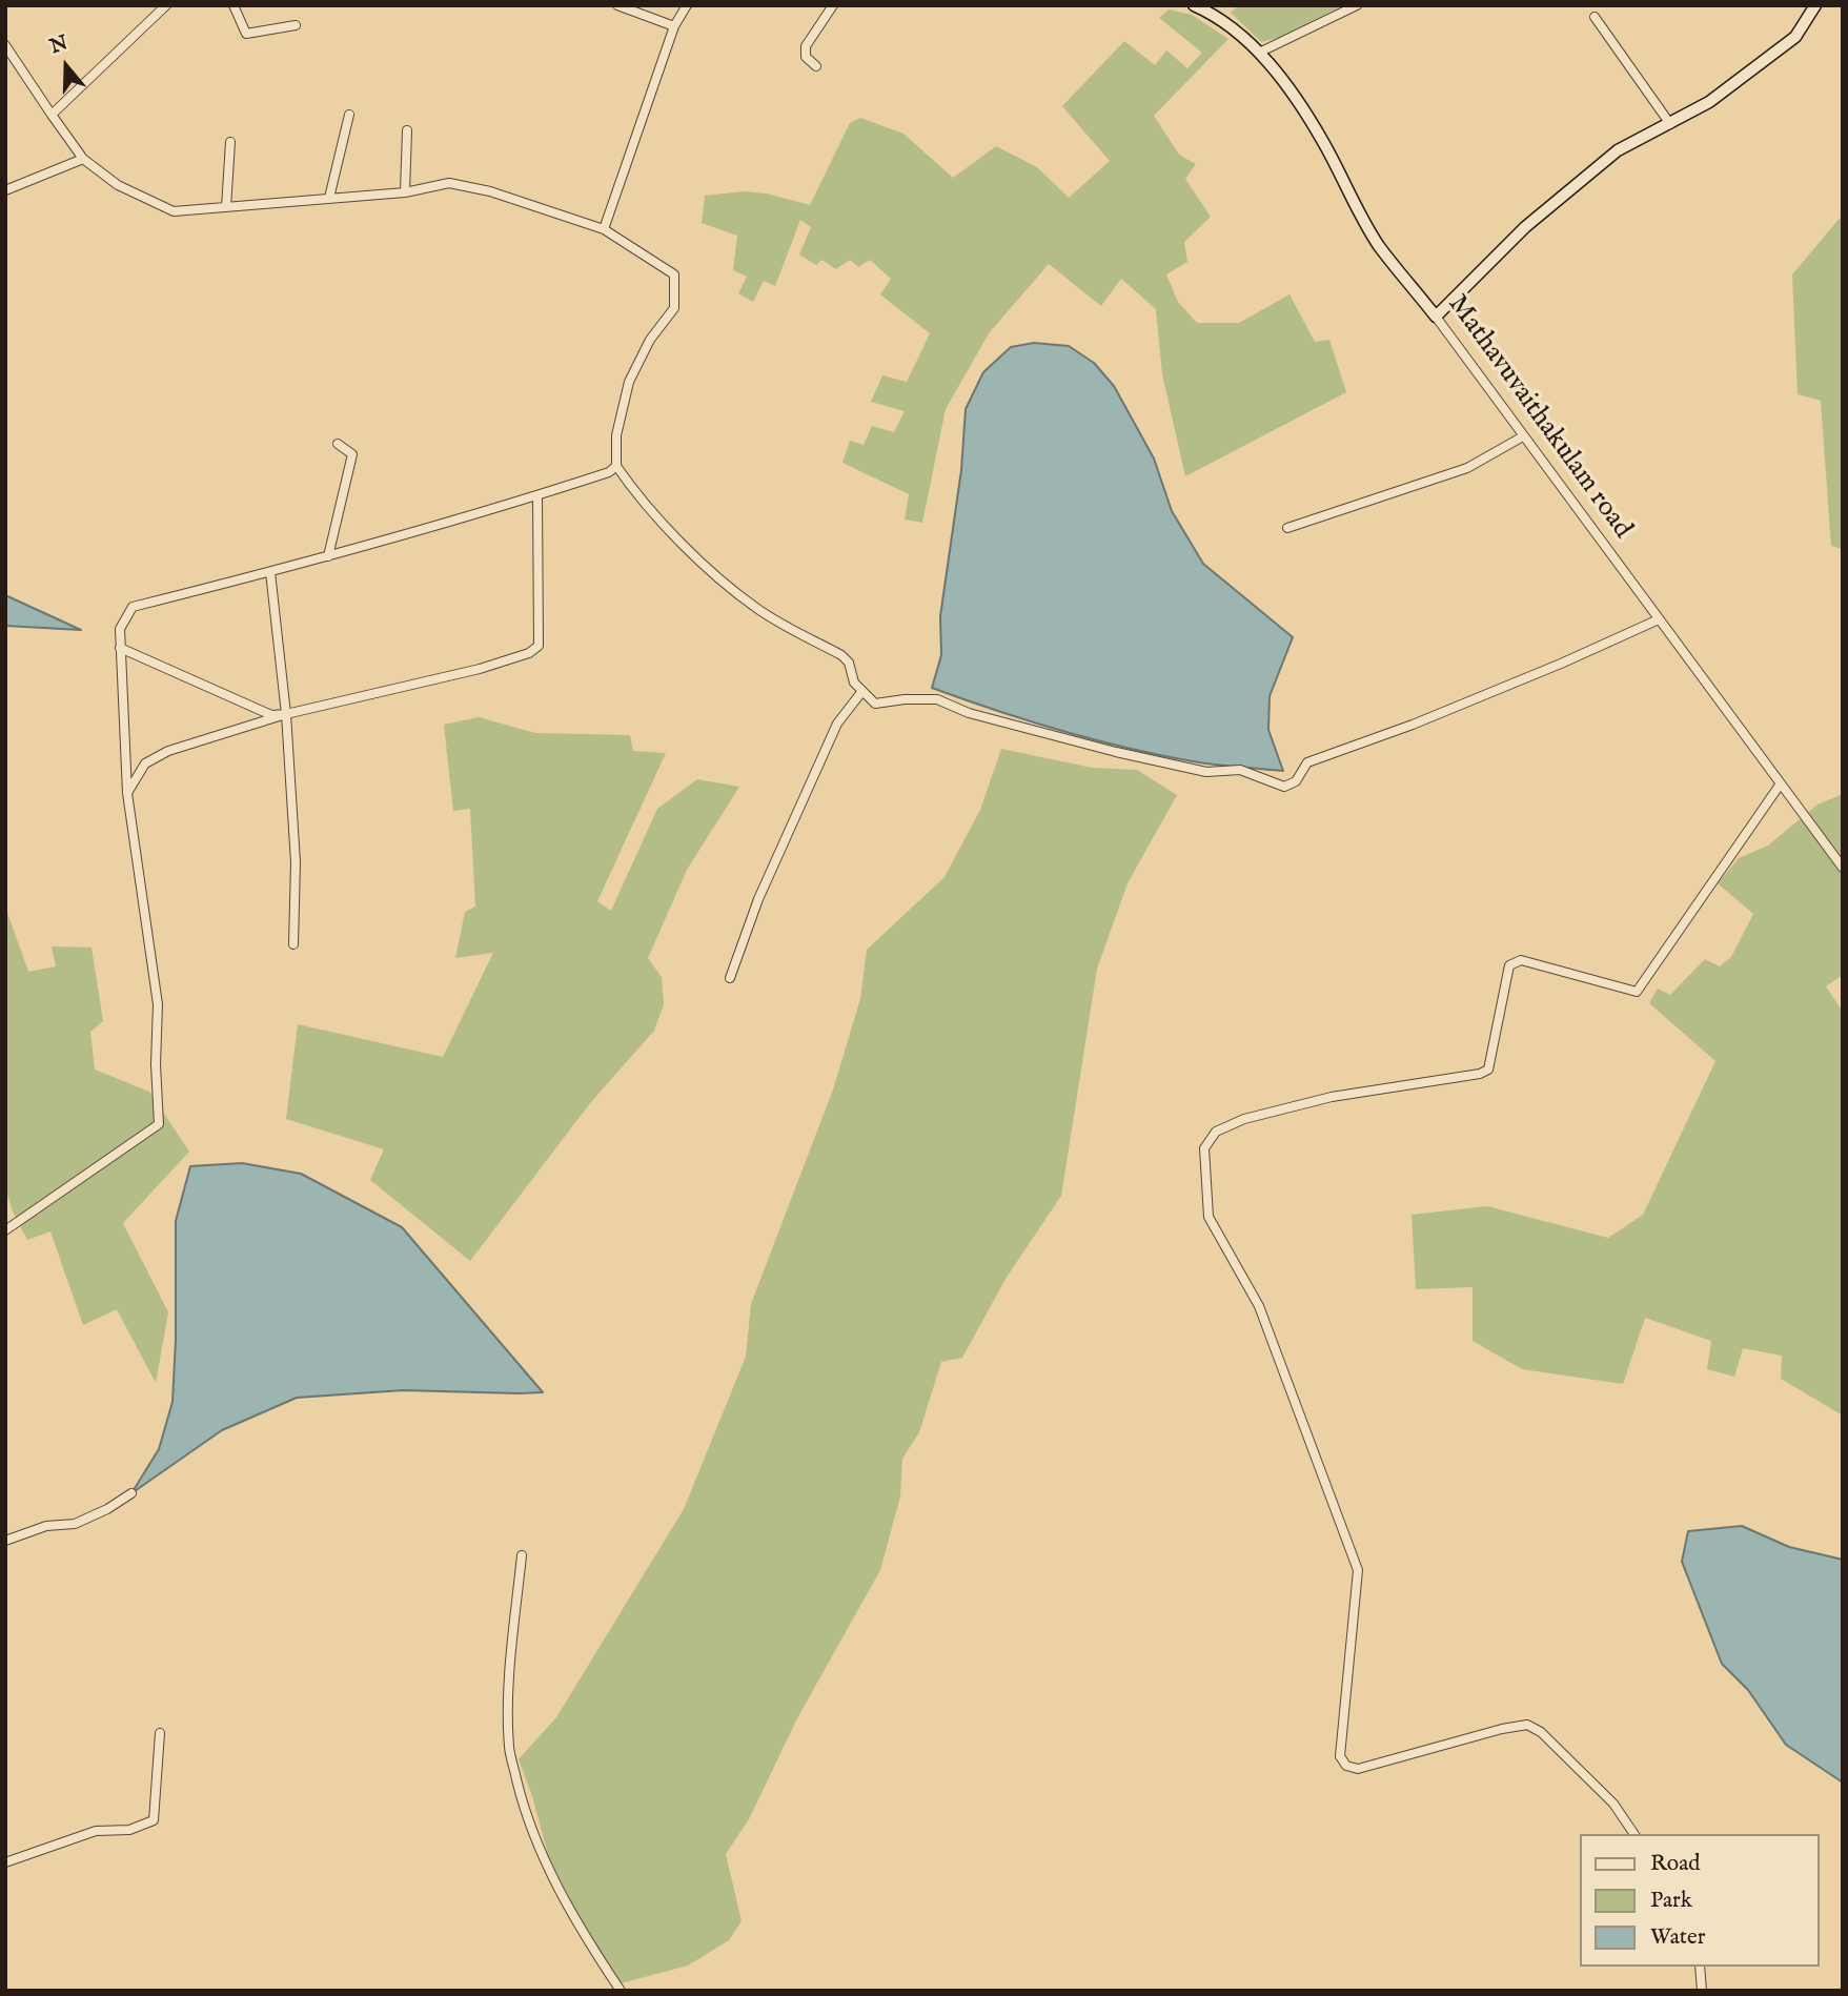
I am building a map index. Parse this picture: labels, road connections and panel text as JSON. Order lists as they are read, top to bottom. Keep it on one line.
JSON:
{"streets":{"street":["Mathavuvaithakulam road"]},"legend":["Road","Park","Water"],"north":"top"}
